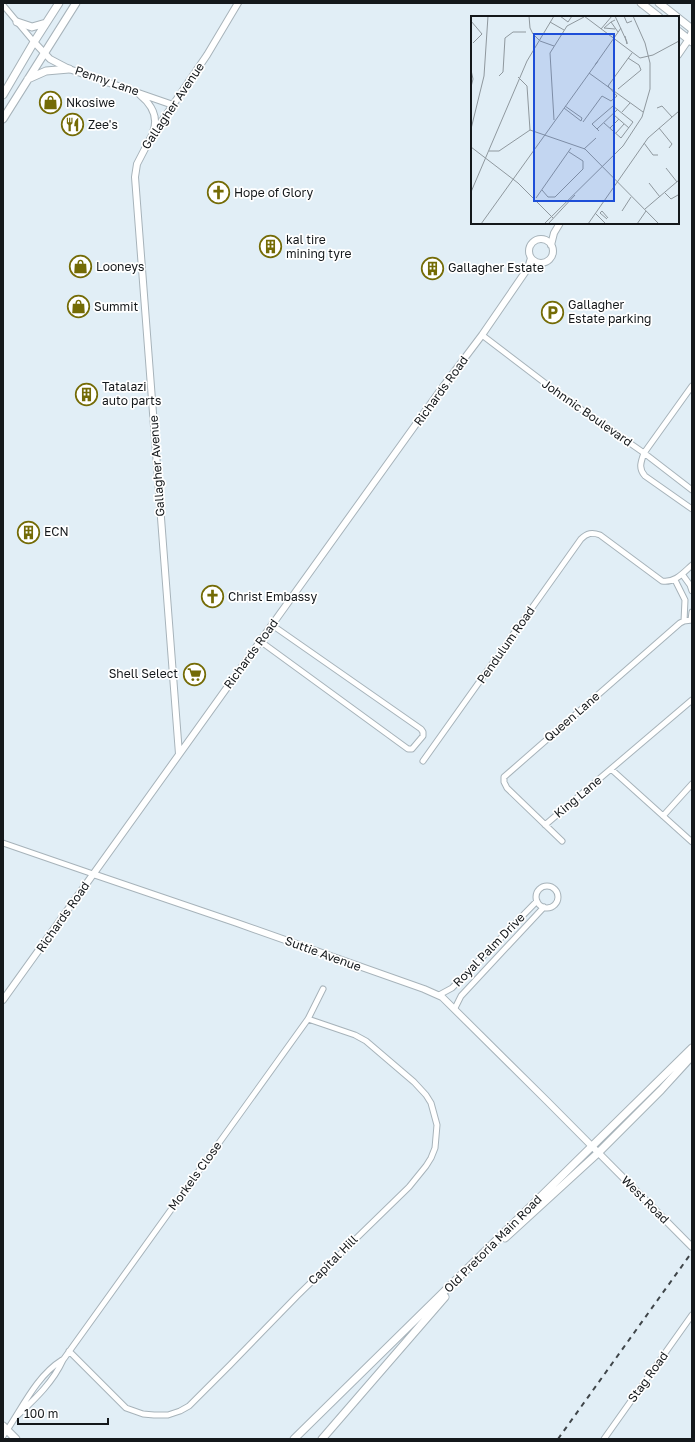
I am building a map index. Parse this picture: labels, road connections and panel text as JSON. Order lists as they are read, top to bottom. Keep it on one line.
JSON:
{"streets":{"main road":["Old Pretoria Main Road"],"street":["Penny Lane","Gallagher Avenue","Richards Road","Johnnic Boulevard","Pendulum Road","Queen Lane","King Lane","Royal Palm Drive","Suttie Avenue","Morkels Close","West Road","Capital Hill","Stag Road"]},"crossings":[["Penny Lane","Gallagher Avenue"],["Gallagher Avenue","Richards Road"],["Richards Road","Johnnic Boulevard"],["Richards Road","Suttie Avenue"],["Queen Lane","King Lane"],["Royal Palm Drive","Suttie Avenue"],["Suttie Avenue","West Road"],["Suttie Avenue","Old Pretoria Main Road"],["Morkels Close","Capital Hill"],["West Road","Old Pretoria Main Road"]],"places":{"shop":["Nkosiwe","Looneys","Summit"],"restaurant":["Zee's"],"church":["Hope of Glory","Christ Embassy"],"building":["kal tire mining tyre","Gallagher Estate","Tatalazi auto parts","ECN"],"parking":["Gallagher Estate parking"],"supermarket":["Shell Select"]},"scale_bar":"100 m"}
